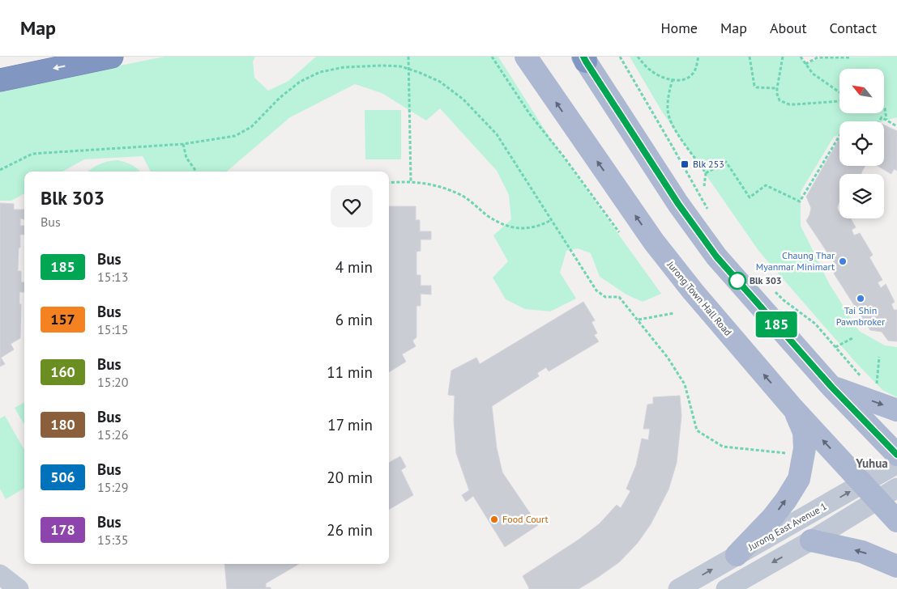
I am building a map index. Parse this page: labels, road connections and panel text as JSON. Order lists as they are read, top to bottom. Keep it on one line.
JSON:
{"streets":{"main road":["Jurong Town Hall Road"],"street":["Jurong East Avenue 1"]},"crossings":[["Jurong Town Hall Road","Jurong East Avenue 1"]],"districts":["Yuhua"],"places":{"transit":["Blk 253"],"other":["Chaung Thar Myanmar Minimart","Blk 303","Tai Shin Pawnbroker","Food Court"]},"lines":["bus line 185"],"north":"top left","page":{"header":"Map","nav":["Home","Map","About","Contact"],"on_map":"185","heading":["Blk 303","Bus"],"list":[{"mark":"185","name":"Bus","note":"15:13","value":"4 min"},{"mark":"157","name":"Bus","note":"15:15","value":"6 min"},{"mark":"160","name":"Bus","note":"15:20","value":"11 min"},{"mark":"180","name":"Bus","note":"15:26","value":"17 min"},{"mark":"506","name":"Bus","note":"15:29","value":"20 min"},{"mark":"178","name":"Bus","note":"15:35","value":"26 min"}]}}
